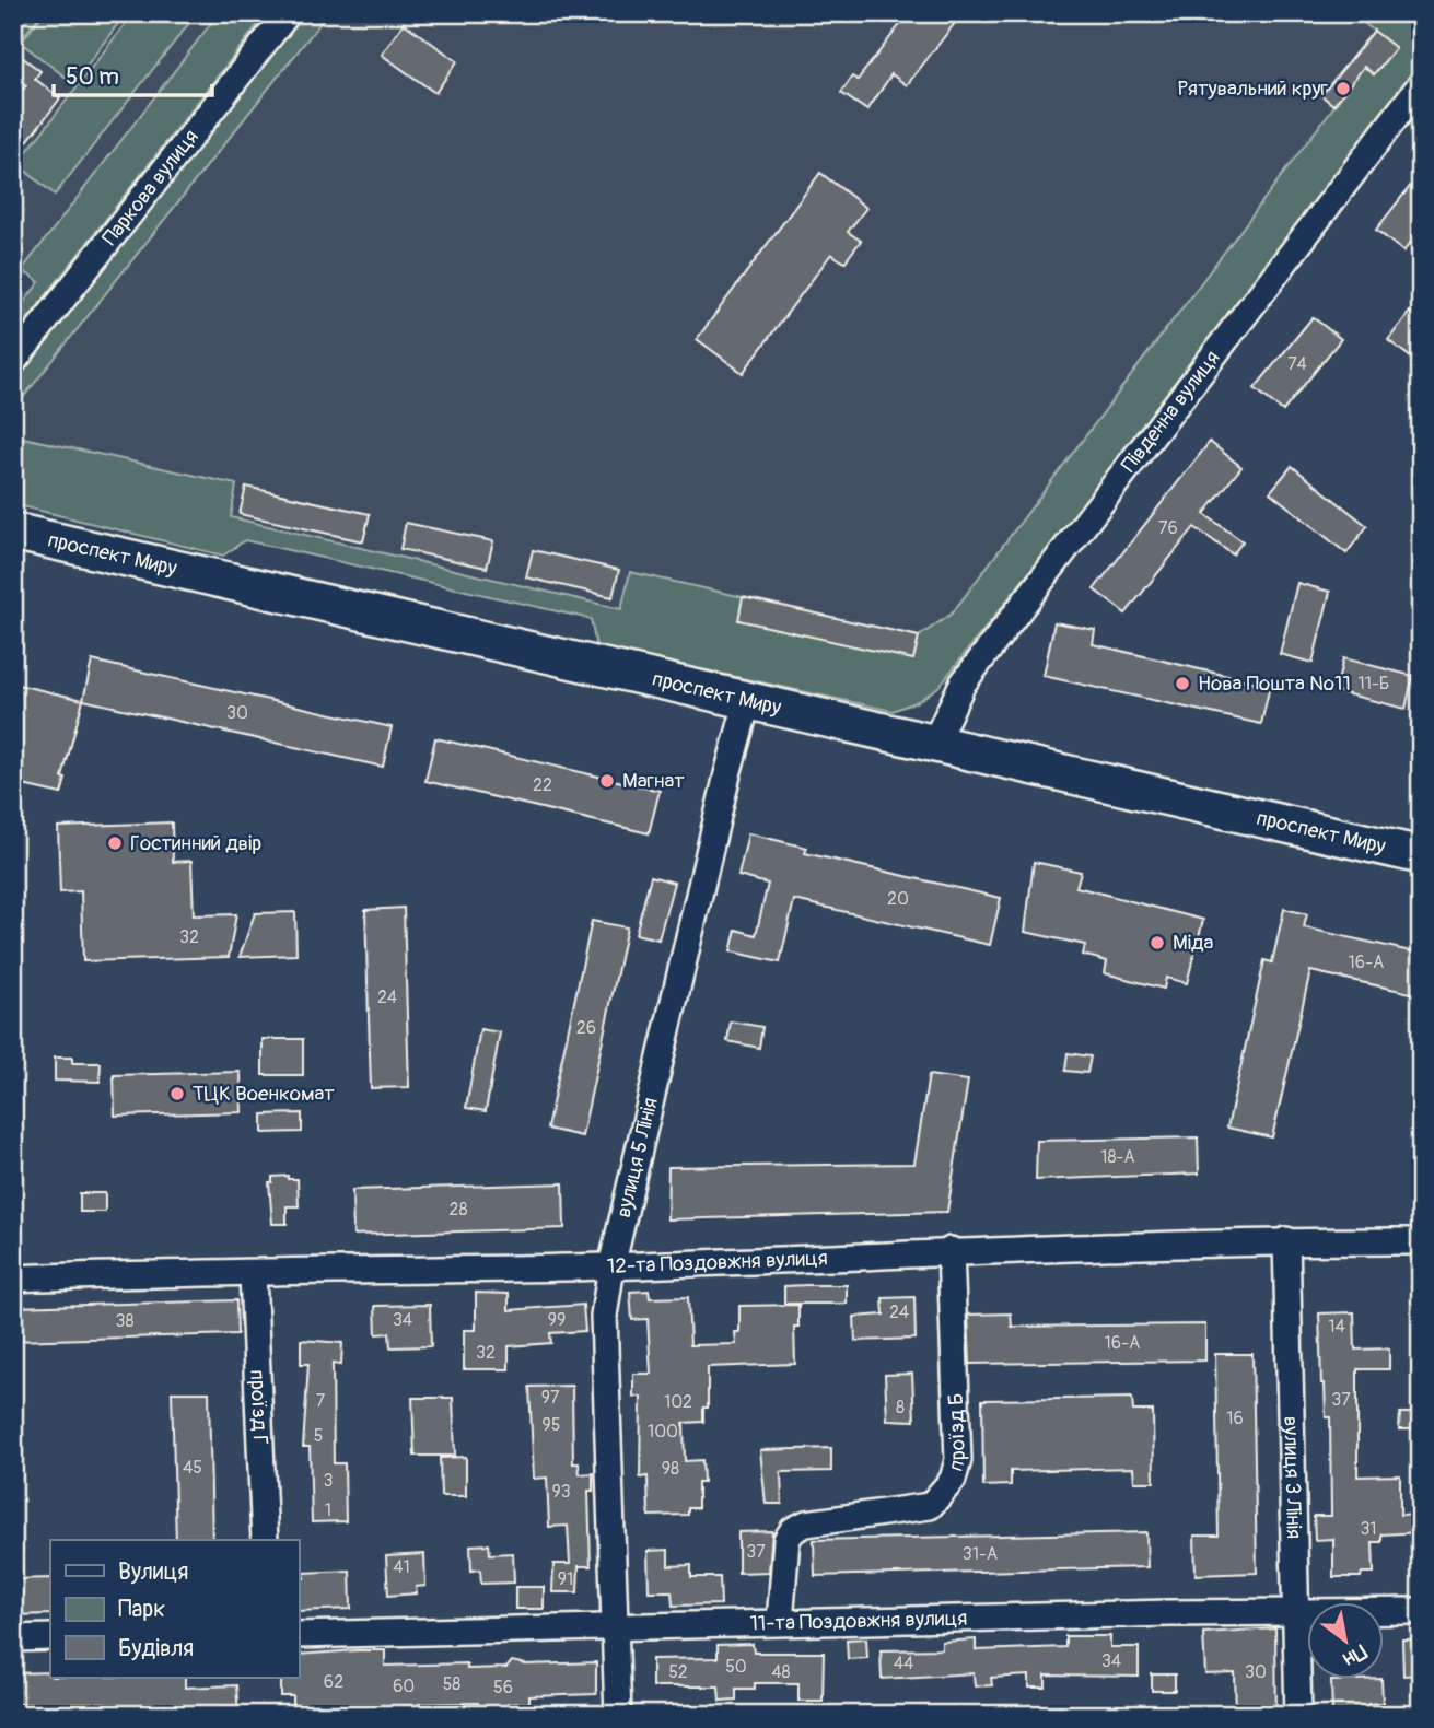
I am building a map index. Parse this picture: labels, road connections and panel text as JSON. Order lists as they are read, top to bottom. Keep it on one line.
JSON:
{"streets":{"main road":["проспект Миру"],"street":["Паркова вулиця","Південна вулиця","вулиця 5 Лінія","12-та Поздовжня вулиця","проїзд Г","проїзд Б","вулиця 3 Лінія","11-та Поздовжня вулиця"]},"crossings":[["Південна вулиця","проспект Миру"],["проспект Миру","вулиця 5 Лінія"],["вулиця 5 Лінія","12-та Поздовжня вулиця"],["вулиця 5 Лінія","11-та Поздовжня вулиця"],["12-та Поздовжня вулиця","проїзд Г"],["12-та Поздовжня вулиця","проїзд Б"],["12-та Поздовжня вулиця","вулиця 3 Лінія"],["проїзд Б","11-та Поздовжня вулиця"],["вулиця 3 Лінія","11-та Поздовжня вулиця"]],"places":["Рятувальний круг","Нова Пошта №11","Магнат","Гостинний двір","Міда","ТЦК Военкомат"],"house_numbers":["74","76","11-Б","30","22","20","32","16-А","24","26","18-А","28","24","34","99","38","14","16-А","32","97","37","7","102","8","16","95","100","5","45","98","3","93","1","31","37","31-А","41","91","34","44","50","52","48","30","62","58","60","56"],"legend":["Вулиця","Парк","Будівля"],"scale_bar":"50 m","north":"bottom right"}
